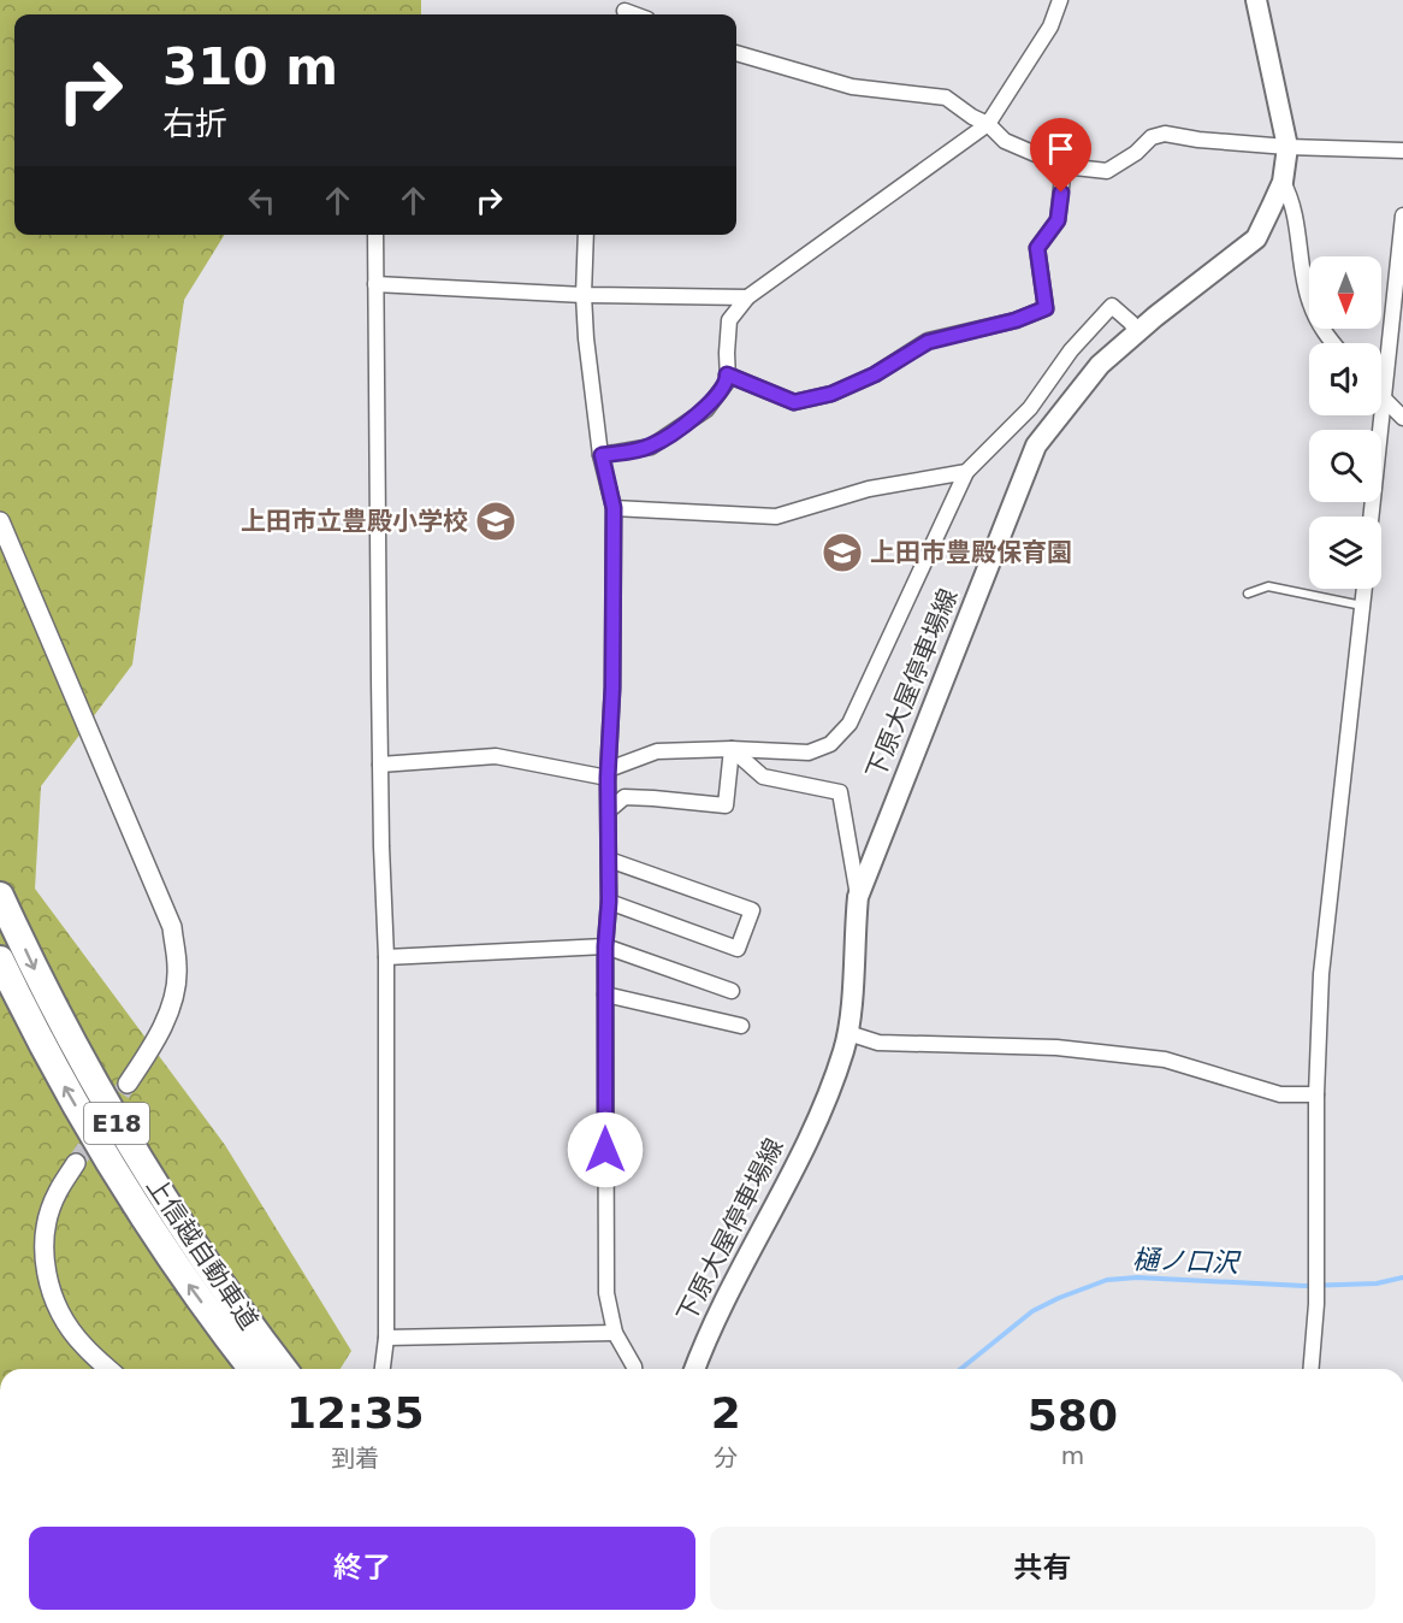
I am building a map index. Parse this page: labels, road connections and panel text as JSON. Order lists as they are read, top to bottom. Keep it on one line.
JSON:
{"streets":{"highway":["E18","上信越自動車道"],"main road":["下原大屋停車場線"]},"water":["樋ノ口沢"],"places":{"school or university":["上田市立豊殿小学校","上田市豊殿保育園"]},"north":"bottom","page":{"turn":["310 m","右折"],"eta":["12:35","到着","2","分","580","m"],"buttons":["終了","共有"]}}
